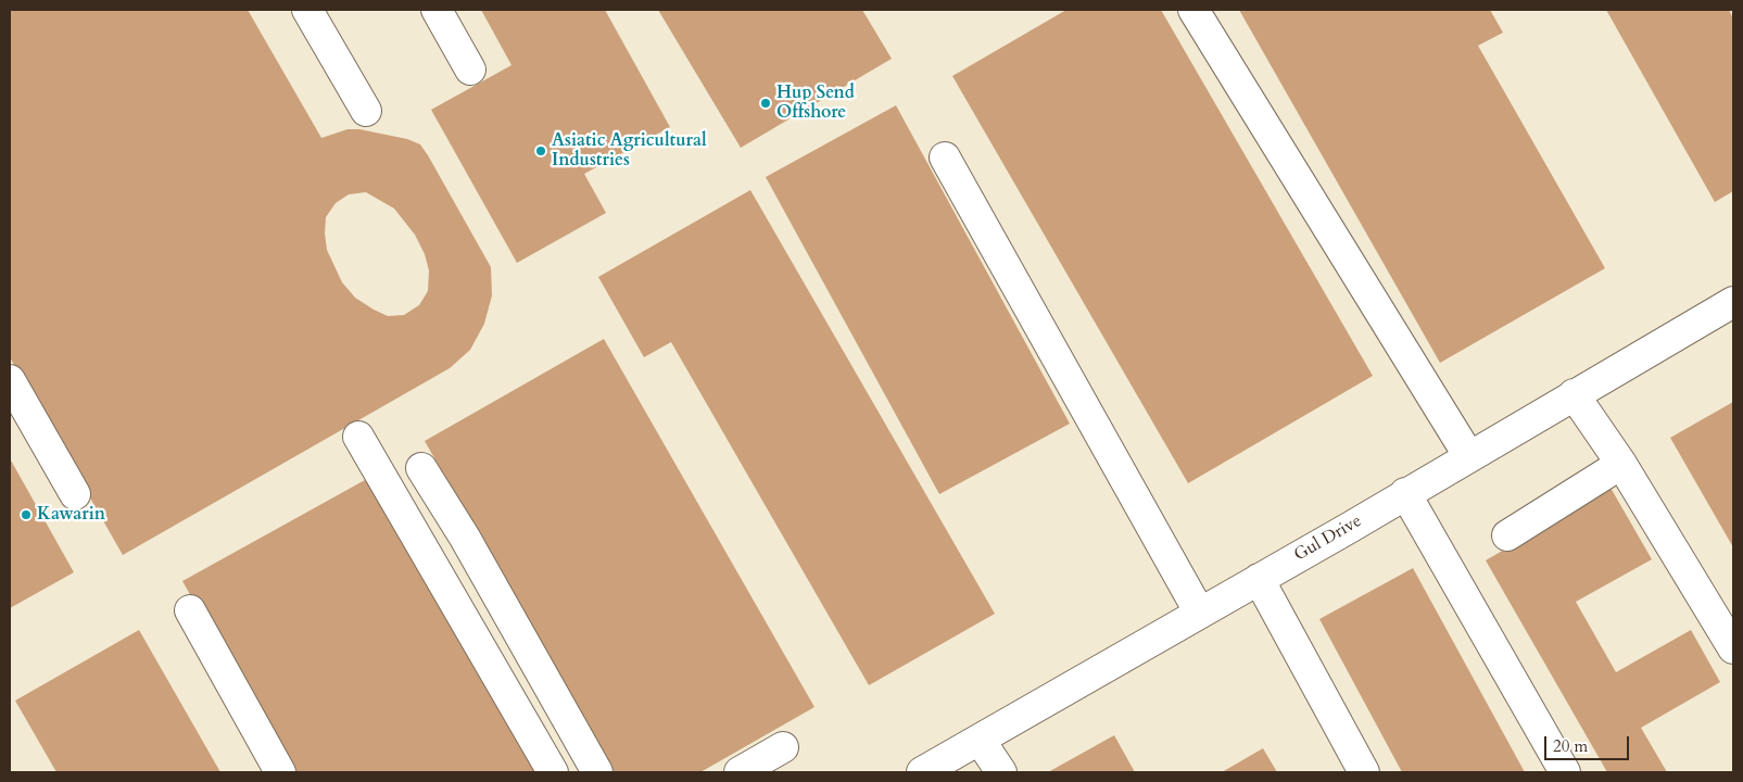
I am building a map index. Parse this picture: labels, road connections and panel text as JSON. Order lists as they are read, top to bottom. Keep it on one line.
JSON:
{"streets":{"street":["Gul Drive"]},"places":["Hup Send Offshore","Asiatic Agricultural Industries","Kawarin"],"scale_bar":"20 m"}
